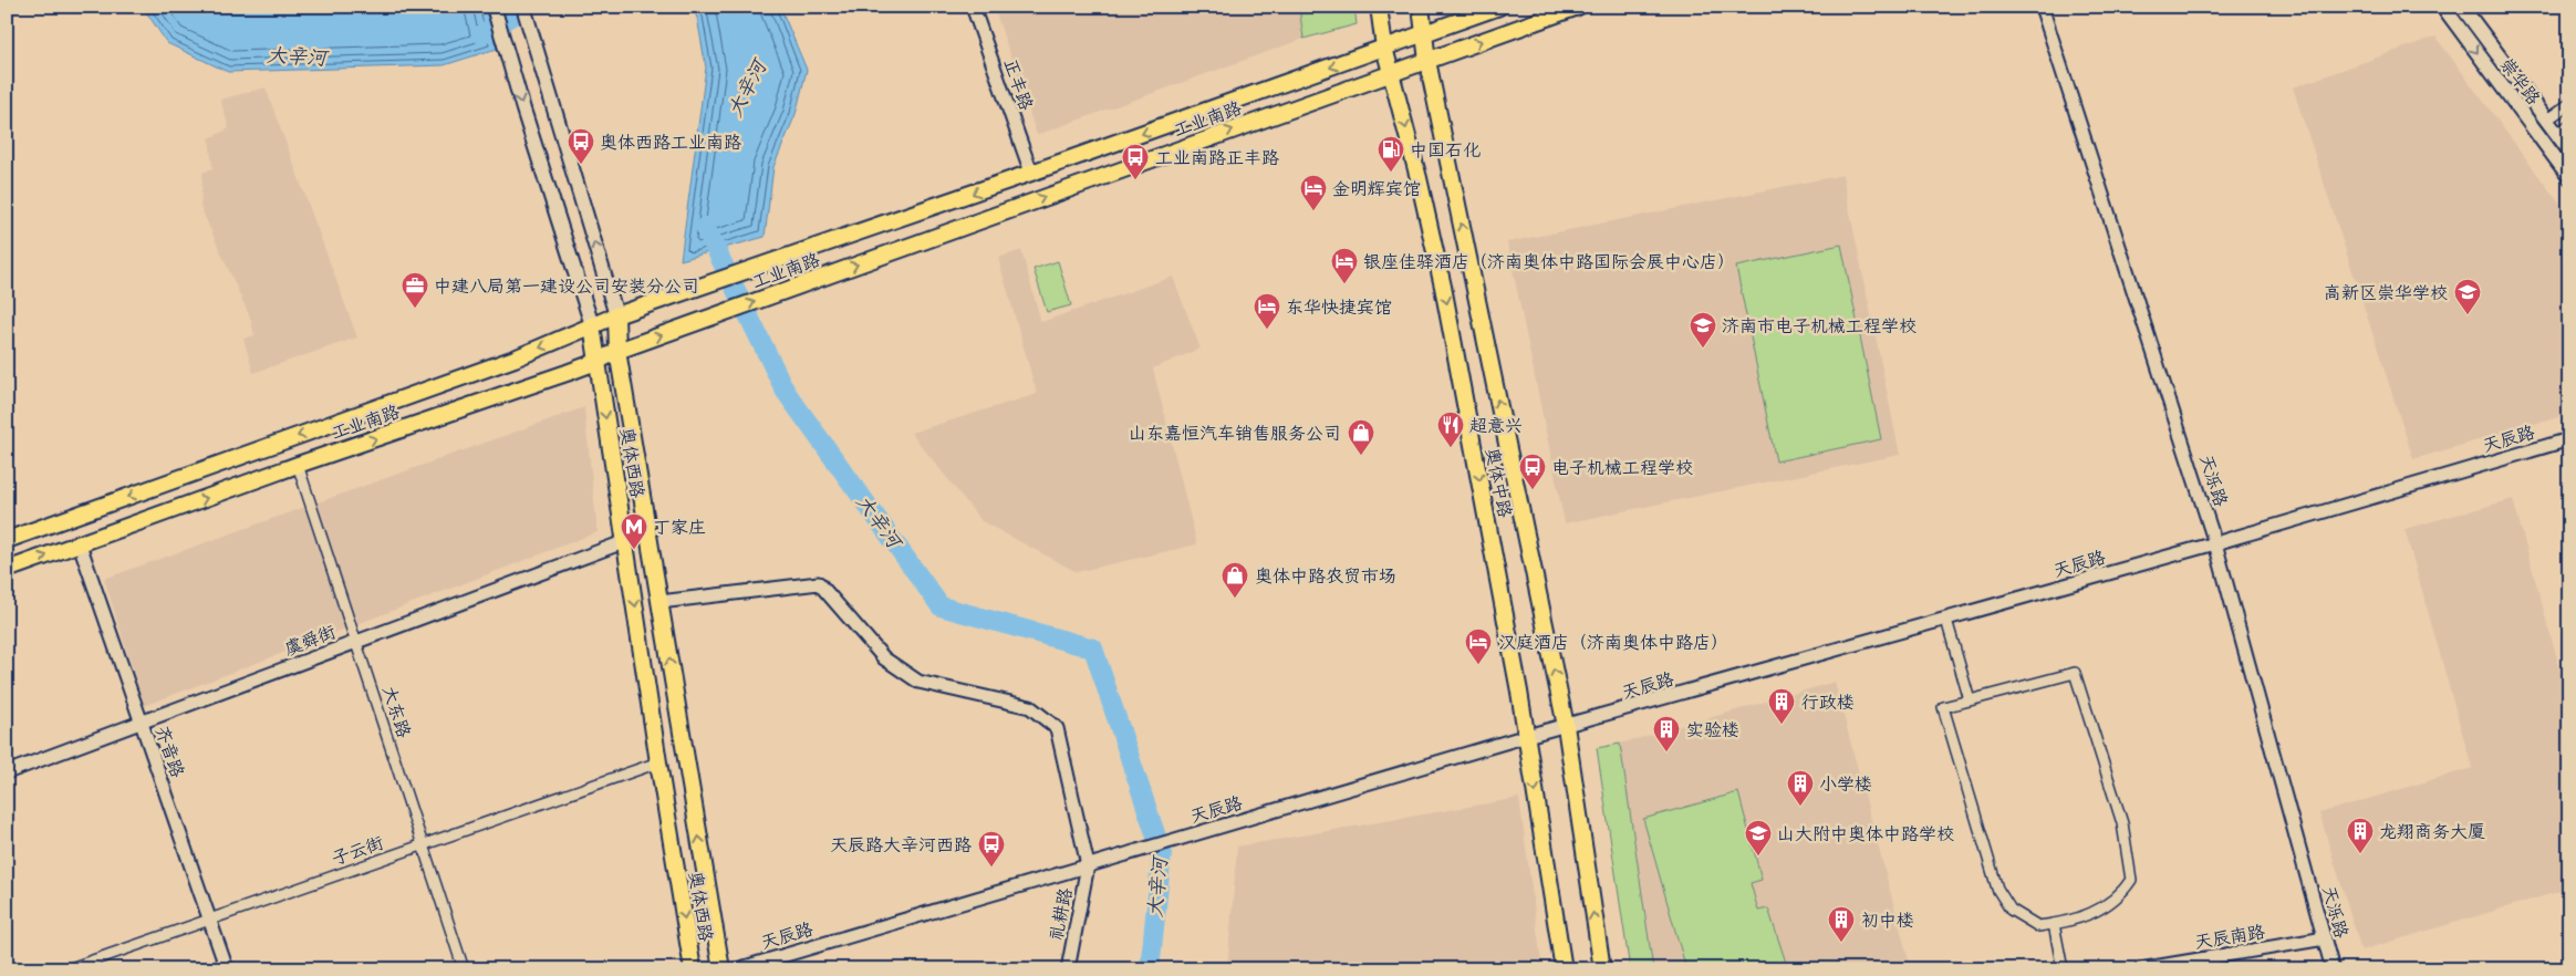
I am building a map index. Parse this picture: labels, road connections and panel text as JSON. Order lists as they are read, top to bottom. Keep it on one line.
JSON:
{"streets":{"main road":["崇华路","工业南路","奥体西路","奥体中路"],"street":["正丰路","天辰路","天泺路","虞舜街","大东路","齐音路","子云街","礼耕路","天辰南路"]},"crossings":[["正丰路","工业南路"],["工业南路","奥体西路"],["工业南路","奥体中路"],["工业南路","大东路"],["工业南路","齐音路"],["天辰路","天泺路"],["天辰路","奥体中路"],["天辰路","礼耕路"],["奥体西路","虞舜街"],["奥体西路","子云街"],["天泺路","天辰南路"],["虞舜街","大东路"],["虞舜街","齐音路"],["大东路","子云街"],["齐音路","子云街"]],"water":["大辛河"],"places":{"bus stop":["奥体西路工业南路","工业南路正丰路","电子机械工程学校","天辰路大辛河西路"],"fuel station":["中国石化"],"hotel":["金明辉宾馆","银座佳驿酒店（济南奥体中路国际会展中心店）","东华快捷宾馆","汉庭酒店（济南奥体中路店）"],"office":["中建八局第一建设公司安装分公司"],"school or university":["高新区崇华学校","济南市电子机械工程学校","山大附中奥体中路学校"],"restaurant":["超意兴"],"shop":["山东嘉恒汽车销售服务公司","奥体中路农贸市场"],"metro station":["丁家庄"],"building":["行政楼","实验楼","小学楼","龙翔商务大厦","初中楼"]}}
